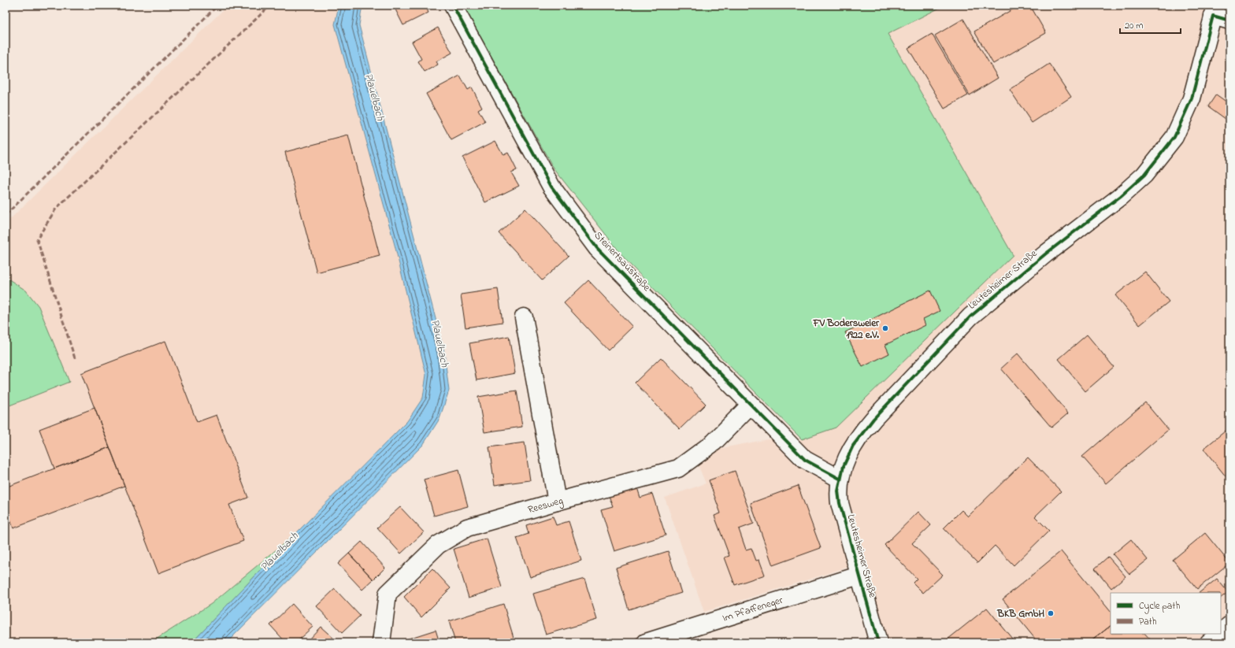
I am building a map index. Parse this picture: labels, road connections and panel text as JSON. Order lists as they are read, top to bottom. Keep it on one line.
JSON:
{"streets":{"street":["Steinertsaustraße","Leutesheimer Straße","Reesweg","Im Pfaffeneger"]},"crossings":[["Steinertsaustraße","Leutesheimer Straße"],["Steinertsaustraße","Reesweg"],["Leutesheimer Straße","Im Pfaffeneger"]],"water":["Plauelbach"],"places":["FV Bodersweier 1922 e.V.","BKB GmbH"],"legend":["Cycle path","Path"],"scale_bar":"20 m"}
